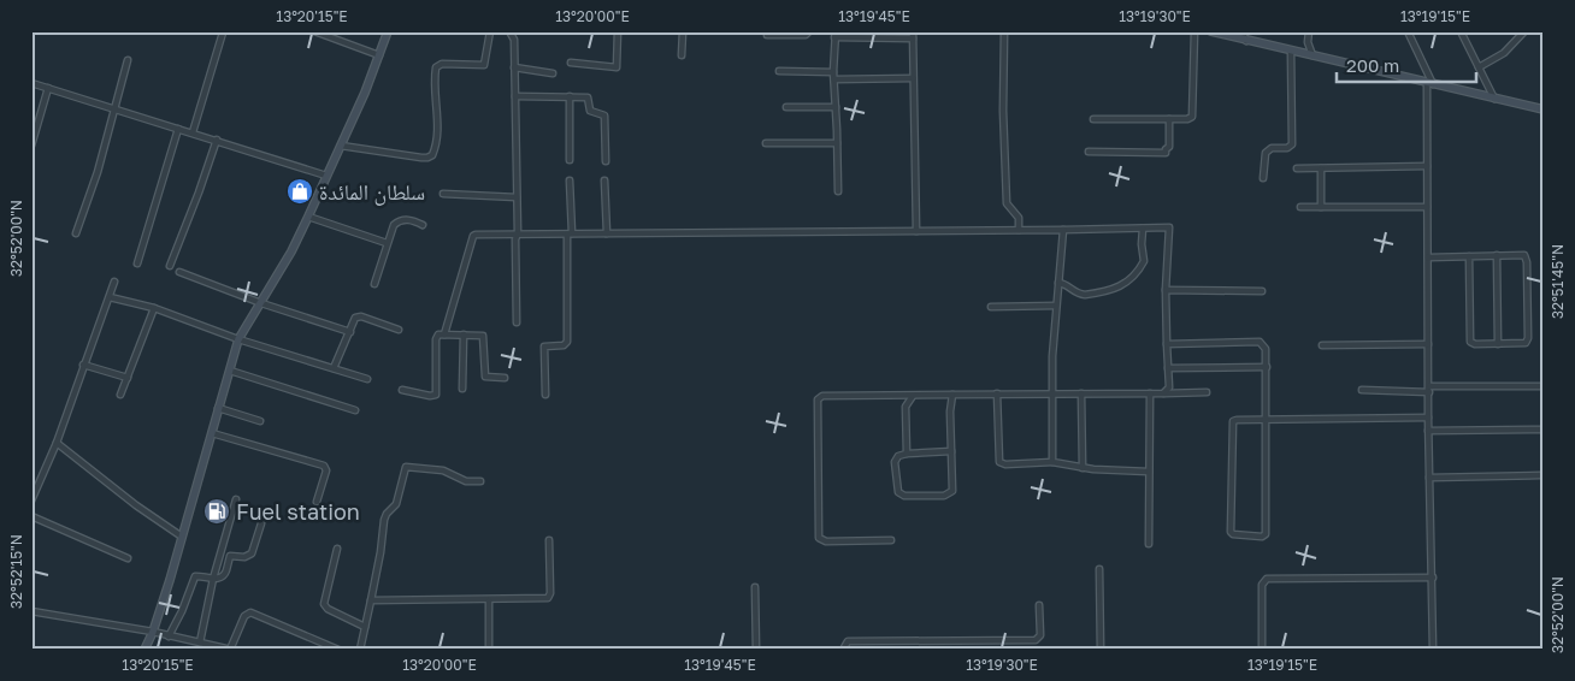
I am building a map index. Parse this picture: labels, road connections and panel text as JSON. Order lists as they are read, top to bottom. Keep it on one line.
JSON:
{"places":{"shop":["سلطان المائدة"],"fuel station":["Fuel station"]},"scale_bar":"200 m","coordinates":["13°20'15\"E","13°20'00\"E","13°19'45\"E","13°19'30\"E","13°19'15\"E","32°52'00\"N","32°51'45\"N","32°52'15\"N"]}
